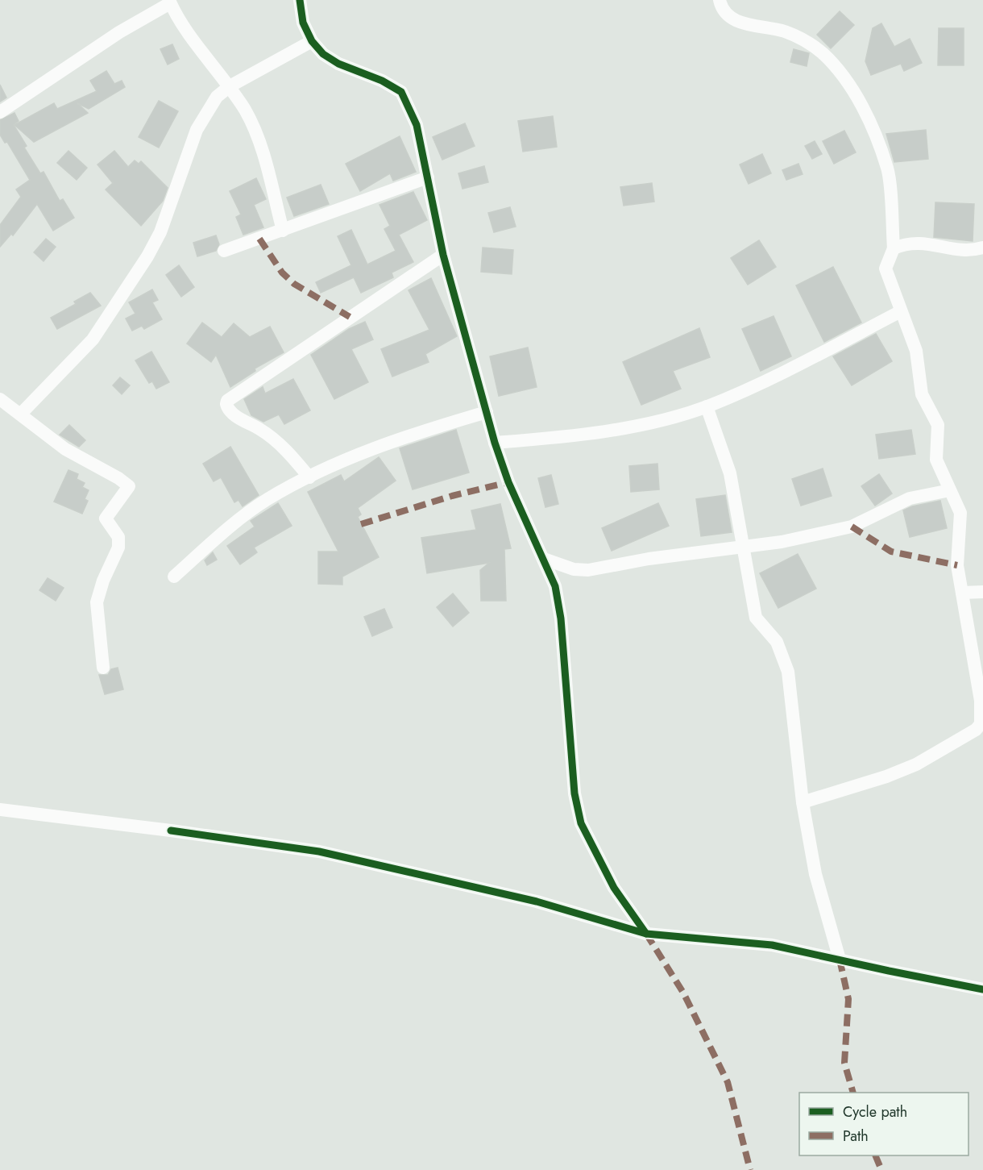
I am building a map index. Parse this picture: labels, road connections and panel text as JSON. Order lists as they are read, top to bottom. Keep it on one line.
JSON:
{"legend":["Cycle path","Path"]}
